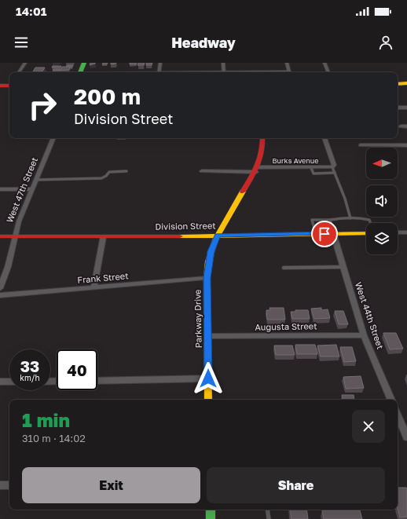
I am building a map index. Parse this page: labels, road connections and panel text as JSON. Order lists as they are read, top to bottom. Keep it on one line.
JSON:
{"streets":{"street":["Burks Avenue","West 47th Street","Division Street","Frank Street","West 44th Street","Parkway Drive","Augusta Street"]},"crossings":[["Burks Avenue","Parkway Drive"],["West 47th Street","Division Street"],["Division Street","West 44th Street"],["Division Street","Parkway Drive"],["Frank Street","Parkway Drive"],["West 44th Street","Augusta Street"],["Parkway Drive","Augusta Street"]],"north":"left","page":{"status":"14:01","header":"Headway","turn":["200 m","Division Street"],"speed":"33 km/h","limit":"40","heading":["1 min","310 m · 14:02"],"buttons":["Exit","Share"]}}
